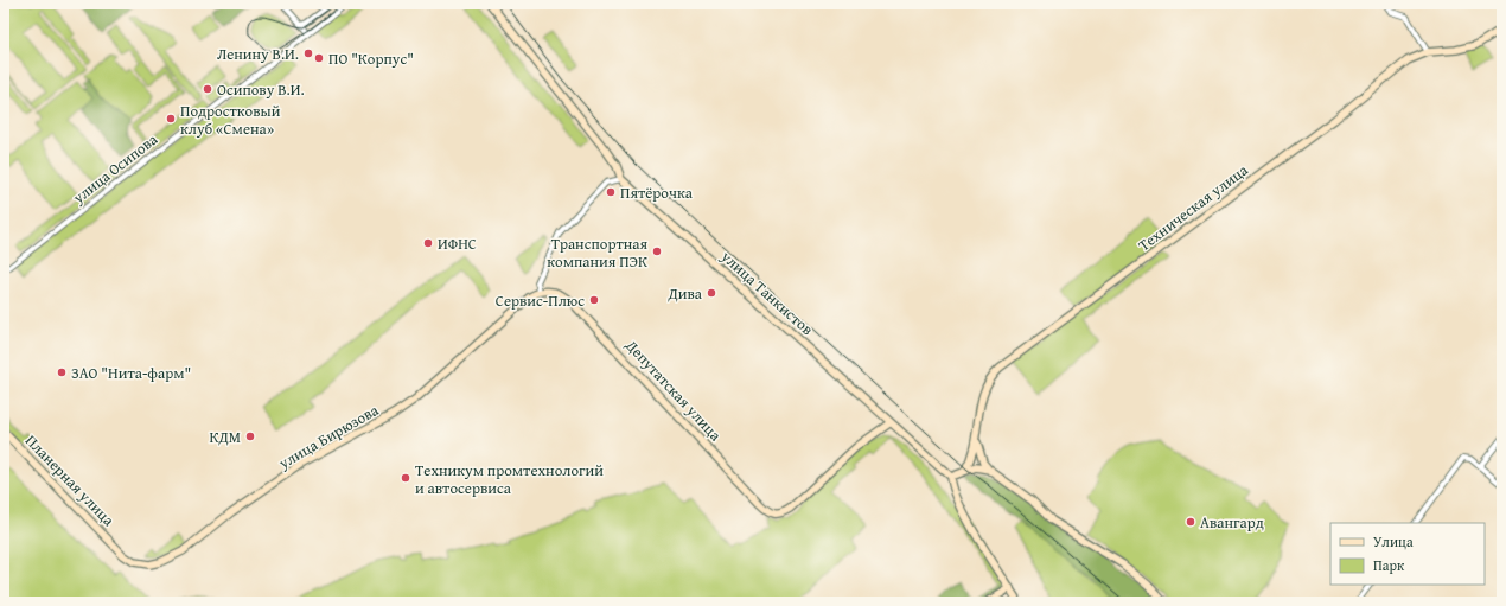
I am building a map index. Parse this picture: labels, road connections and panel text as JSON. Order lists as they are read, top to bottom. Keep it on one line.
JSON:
{"streets":{"main road":["Техническая улица","улица Танкистов","Депутатская улица","улица Бирюзова","Планерная улица"],"street":["улица Осипова"]},"crossings":[["улица Танкистов","Депутатская улица"],["Депутатская улица","улица Бирюзова"],["улица Бирюзова","Планерная улица"]],"places":["Ленину В.И.","ПО \"Корпус\"","Осипову В.И.","Подростковый клуб «Смена»","Пятёрочка","ИФНС","Транспортная компания ПЭК","Дива","Сервис-Плюс","ЗАО \"Нита-фарм\"","КДМ","Техникум промтехнологий и автосервиса","Авангард"],"legend":["Улица","Парк"]}
